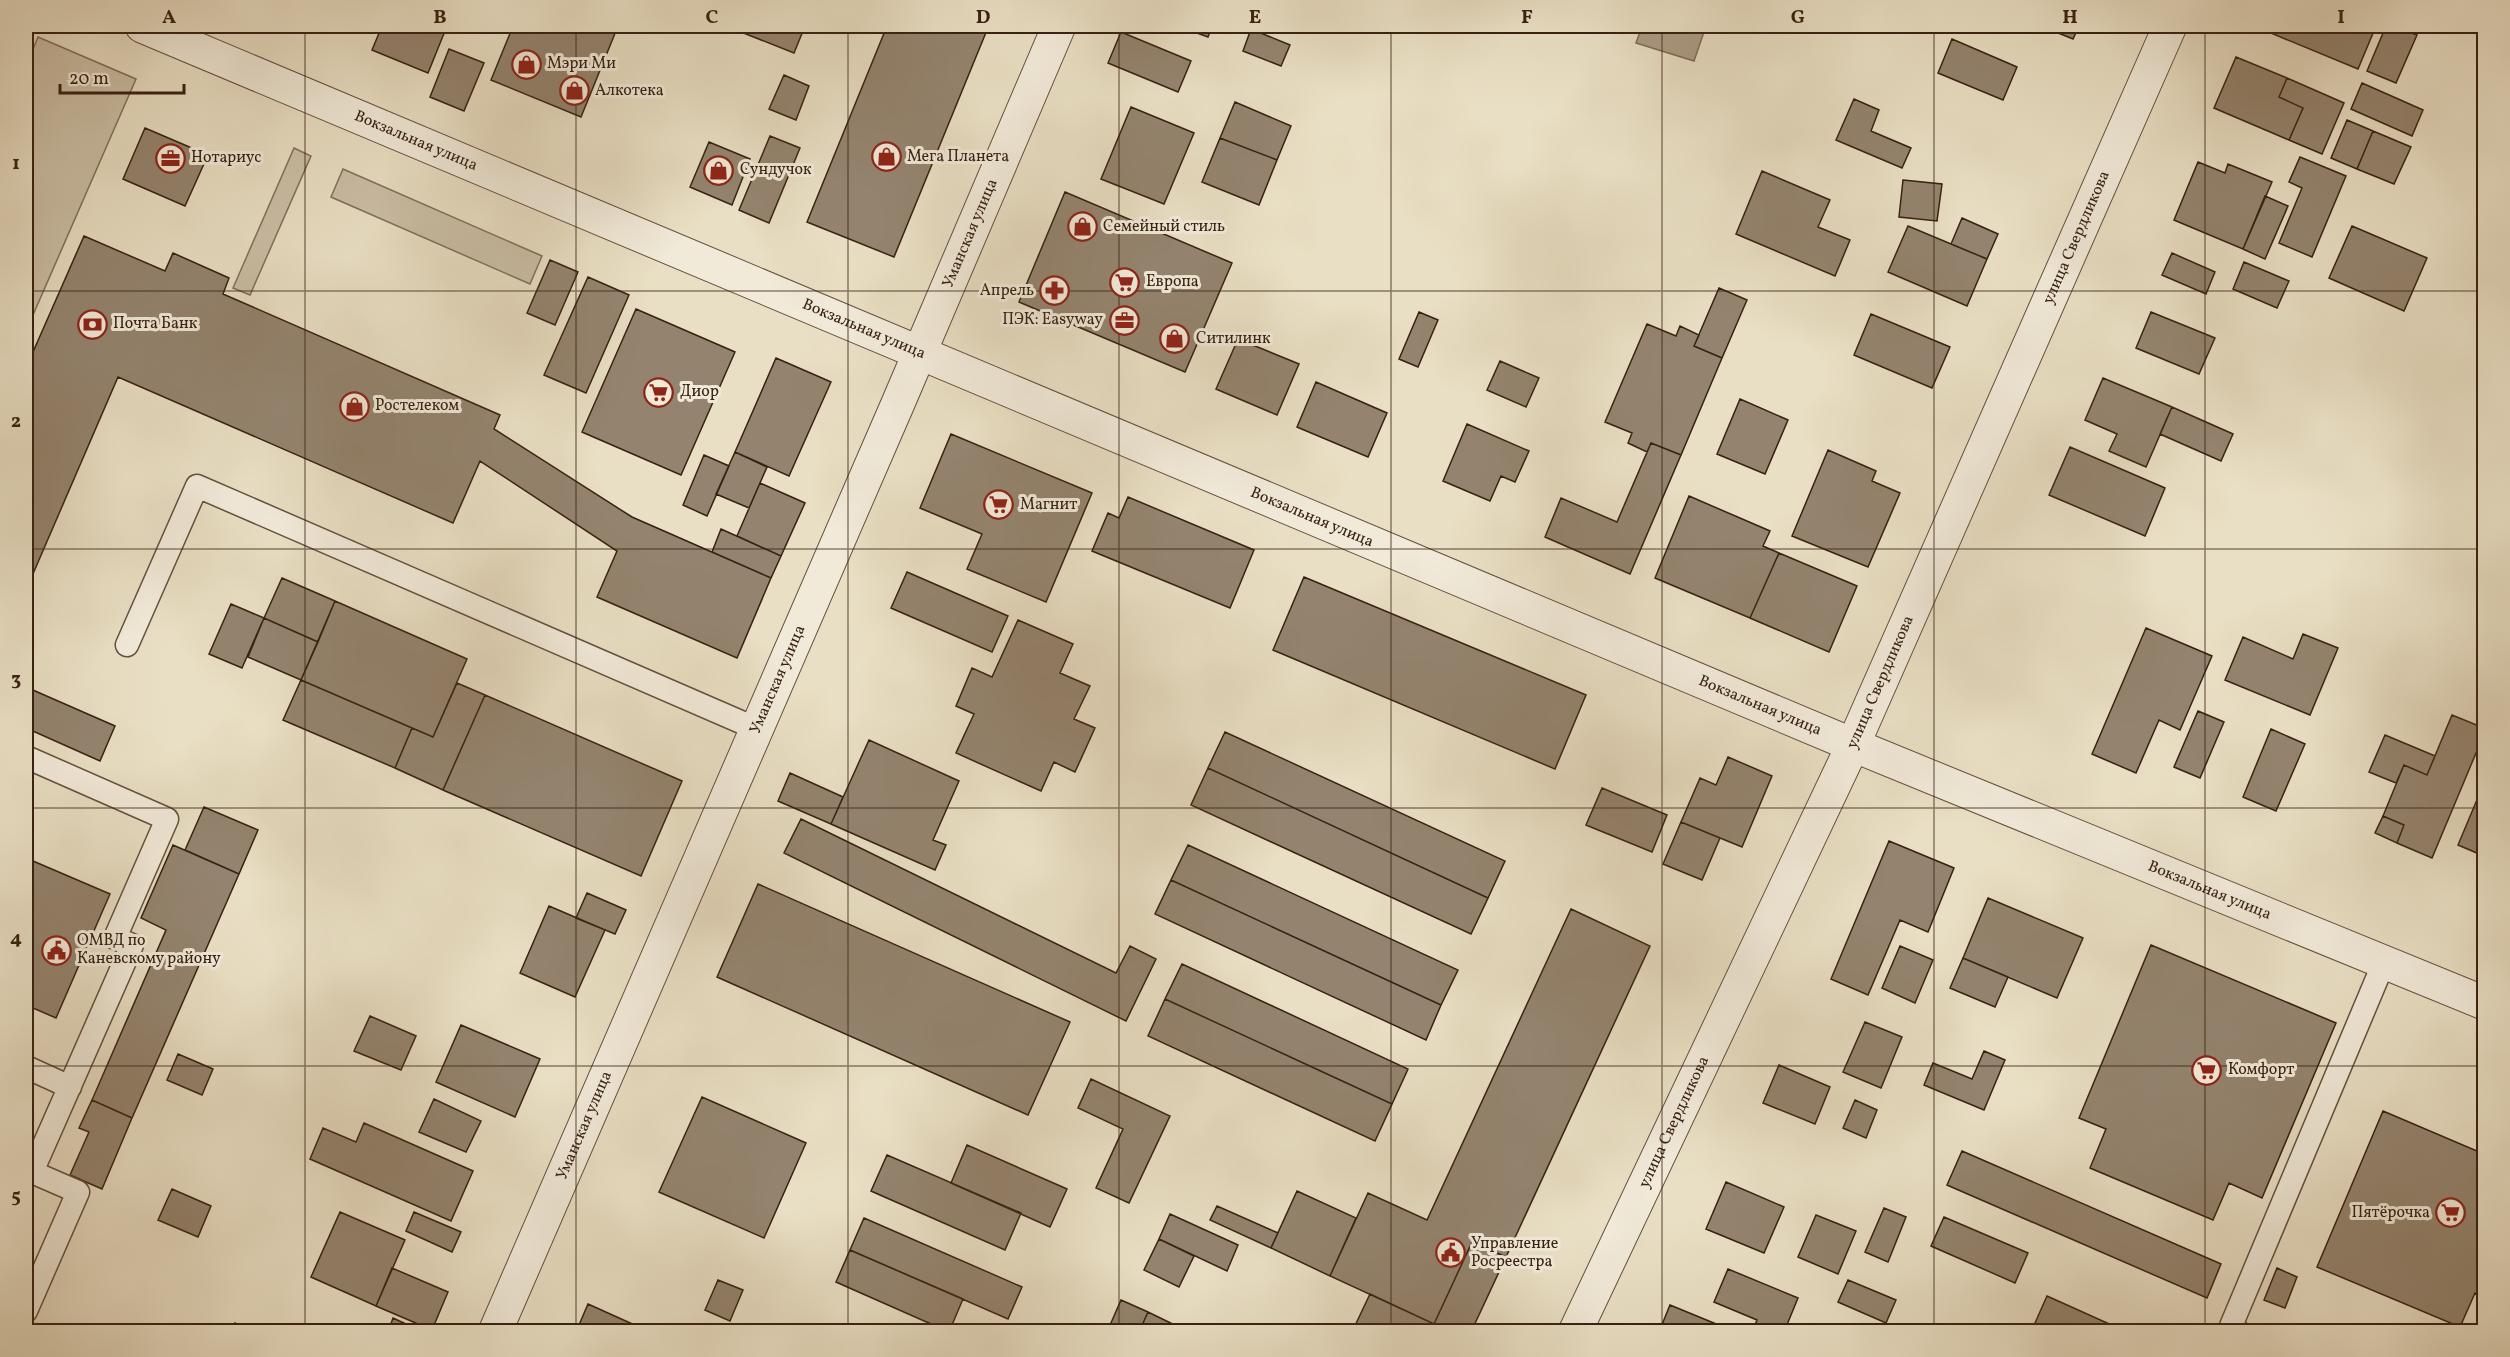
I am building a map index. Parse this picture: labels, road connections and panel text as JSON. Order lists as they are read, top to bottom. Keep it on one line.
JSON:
{"streets":{"street":["Вокзальная улица","Уманская улица","улица Свердликова"]},"crossings":[["Вокзальная улица","Уманская улица"],["Вокзальная улица","улица Свердликова"]],"places":{"shop":["Мэри Ми","Алкотека","Мега Планета","Сундучок","Семейный стиль","Ситилинк","Ростелеком"],"office":["Нотариус","ПЭК: Easyway"],"supermarket":["Европа","Диор","Магнит","Комфорт","Пятёрочка"],"pharmacy":["Апрель"],"bank":["Почта Банк"],"public building":["ОМВД по Каневскому району","Управление Росреестра"]},"scale_bar":"20 m","grid":{"columns":["A","B","C","D","E","F","G","H","I"],"rows":["1","2","3","4","5"]}}
